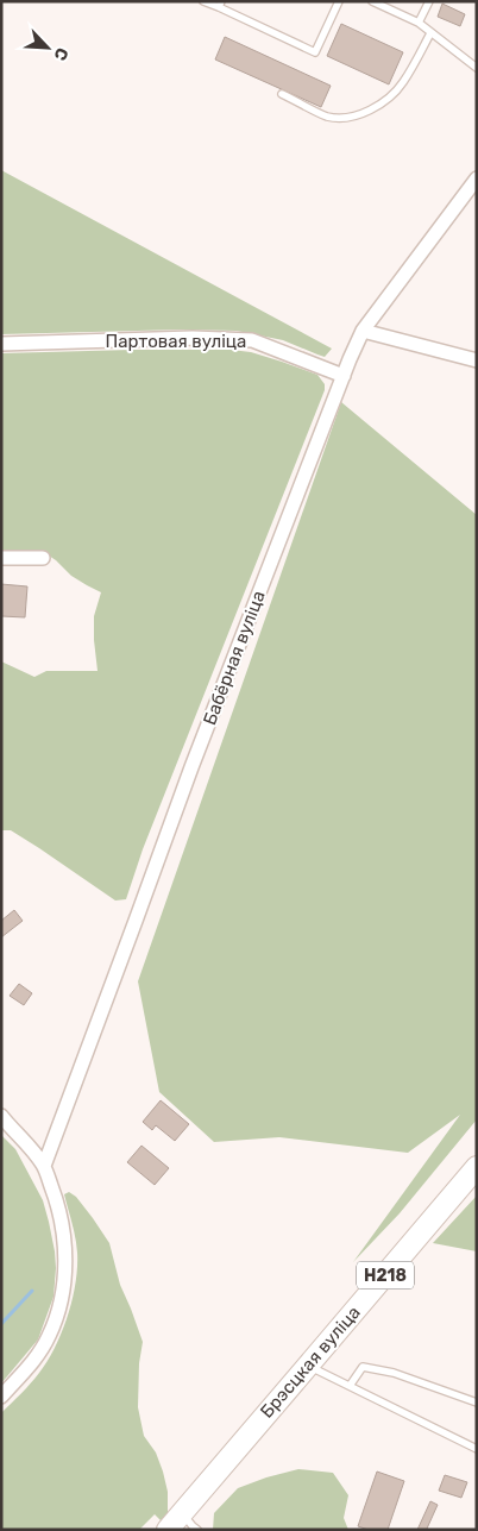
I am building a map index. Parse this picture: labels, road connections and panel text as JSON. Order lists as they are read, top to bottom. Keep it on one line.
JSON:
{"streets":{"main road":["Н218","Брэсцкая вуліца"],"street":["Партовая вуліца","Бабёрная вуліца"]},"crossings":[["Партовая вуліца","Бабёрная вуліца"]],"north":"bottom right"}
